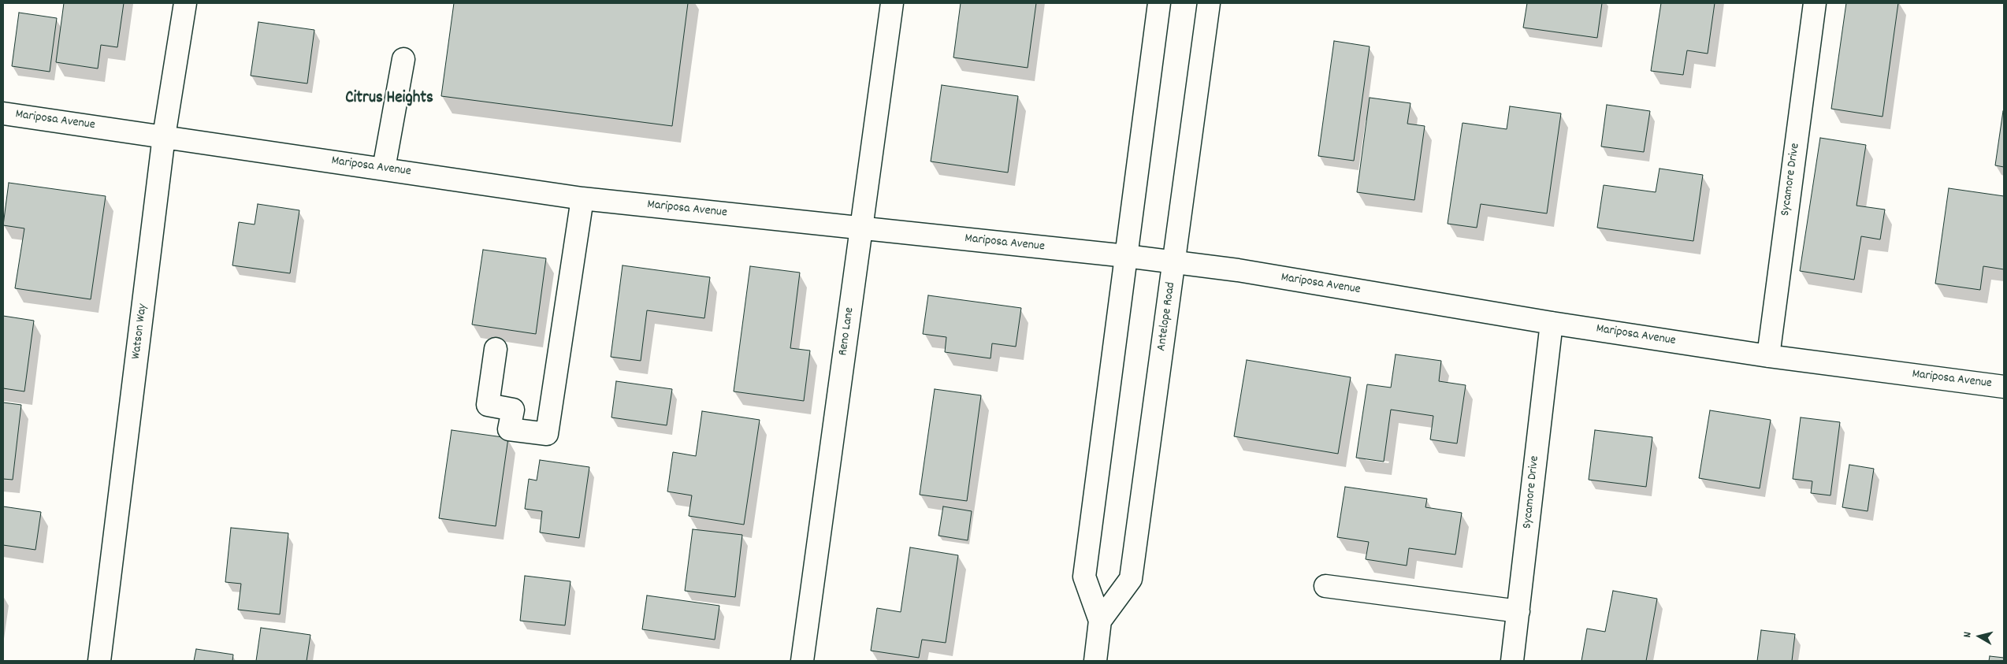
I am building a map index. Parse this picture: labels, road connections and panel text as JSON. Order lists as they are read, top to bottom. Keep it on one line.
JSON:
{"streets":{"street":["Mariposa Avenue","Sycamore Drive","Antelope Road","Watson Way","Reno Lane"]},"crossings":[["Mariposa Avenue","Sycamore Drive"],["Mariposa Avenue","Antelope Road"],["Mariposa Avenue","Watson Way"],["Mariposa Avenue","Reno Lane"]],"districts":["Citrus Heights"],"north":"left"}
